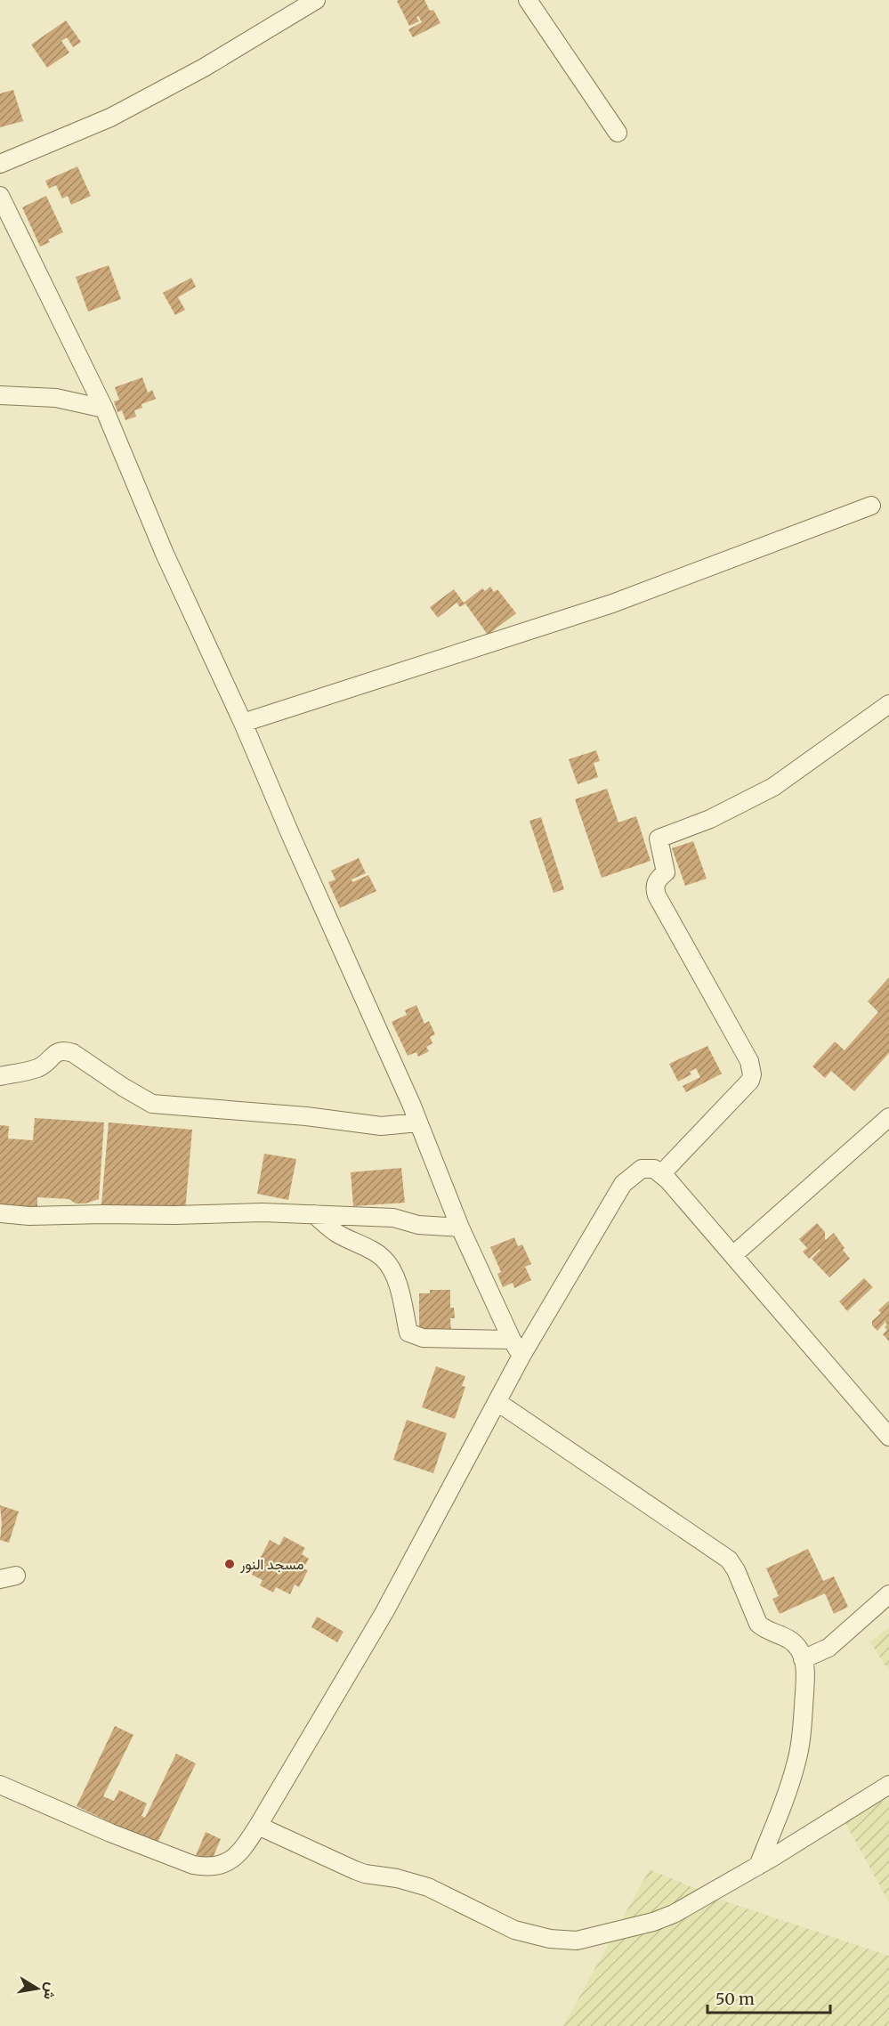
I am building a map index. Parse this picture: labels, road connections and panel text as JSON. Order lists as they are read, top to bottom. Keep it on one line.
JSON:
{"places":["مسجد النور"],"scale_bar":"50 m","north":"right"}
